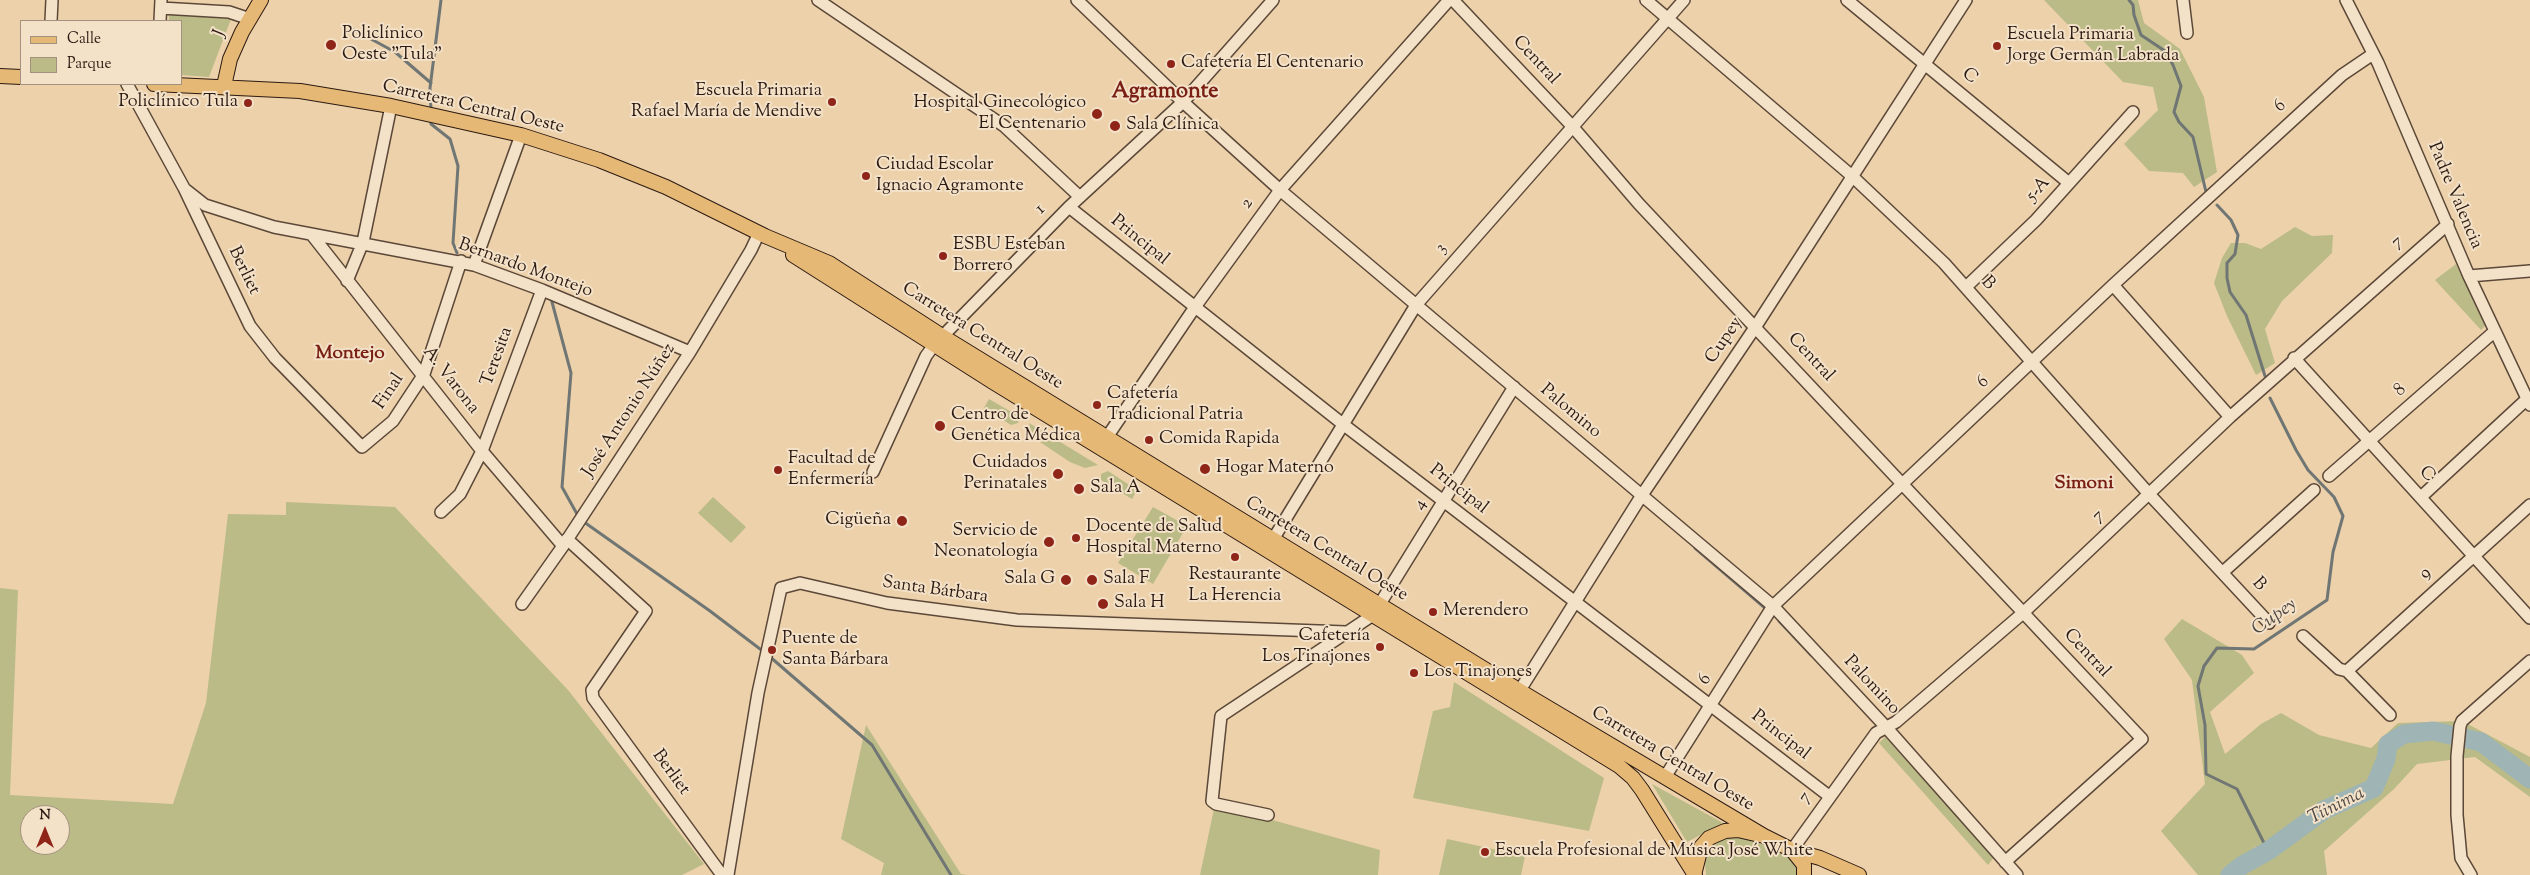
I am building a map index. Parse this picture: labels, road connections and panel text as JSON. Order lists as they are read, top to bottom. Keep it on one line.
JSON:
{"streets":{"main road":["J","Carretera Central Oeste"],"street":["Central","C","6","5-A","Padre Valencia","2","1","Principal","7","3","Bernardo Montejo","Berliet","B","Cupey","Teresita","A. Varona","8","Final","José Antonio Núñez","Palomino","4","9","Santa Bárbara"]},"crossings":[["J","Carretera Central Oeste"],["Central","6"],["Central","2"],["Central","7"],["Central","3"],["Central","Cupey"],["Central","Palomino"],["C","5-A"],["C","7"],["C","Cupey"],["C","8"],["C","9"],["6","Carretera Central Oeste"],["6","Padre Valencia"],["6","Principal"],["6","B"],["6","Palomino"],["Carretera Central Oeste","2"],["Carretera Central Oeste","1"],["Carretera Central Oeste","3"],["Carretera Central Oeste","Cupey"],["Carretera Central Oeste","José Antonio Núñez"],["Carretera Central Oeste","4"],["5-A","B"],["Padre Valencia","7"],["Padre Valencia","8"],["2","Principal"],["2","Palomino"],["1","Principal"],["1","Palomino"],["Principal","7"],["Principal","3"],["Principal","Cupey"],["Principal","4"],["7","B"],["7","Palomino"],["3","B"],["3","Palomino"],["Bernardo Montejo","Berliet"],["Bernardo Montejo","Teresita"],["Bernardo Montejo","A. Varona"],["Bernardo Montejo","Final"],["Bernardo Montejo","José Antonio Núñez"],["Berliet","A. Varona"],["Berliet","Final"],["B","Cupey"],["Cupey","Palomino"],["Teresita","A. Varona"],["A. Varona","Final"],["A. Varona","José Antonio Núñez"],["Palomino","4"]],"districts":["Agramonte","Montejo","Simoni"],"water":["Cupey","Tíinima"],"places":["Policlínico Oeste \"Tula\"","Escuela Primaria Jorge Germán Labrada","Cafetería El Centenario","Escuela Primaria Rafael María de Mendive","Policlínico Tula","Hospital Ginecológico El Centenario","Sala Clínica","Ciudad Escolar Ignacio Agramonte","ESBU Esteban Borrero","Cafetería Tradicional Patria","Centro de Genética Médica","Comida Rapida","Hogar Materno","Facultad de Enfermería","Cuidados Perinatales","Sala A","Cigüeña","Docente de Salud Hospital Materno","Servicio de Neonatología","Restaurante La Herencia","Sala G","Sala F","Sala H","Merendero","Cafetería Los Tinajones","Puente de Santa Bárbara","Los Tinajones","Escuela Profesional de Música José White"],"legend":["Calle","Parque"],"north":"top"}
